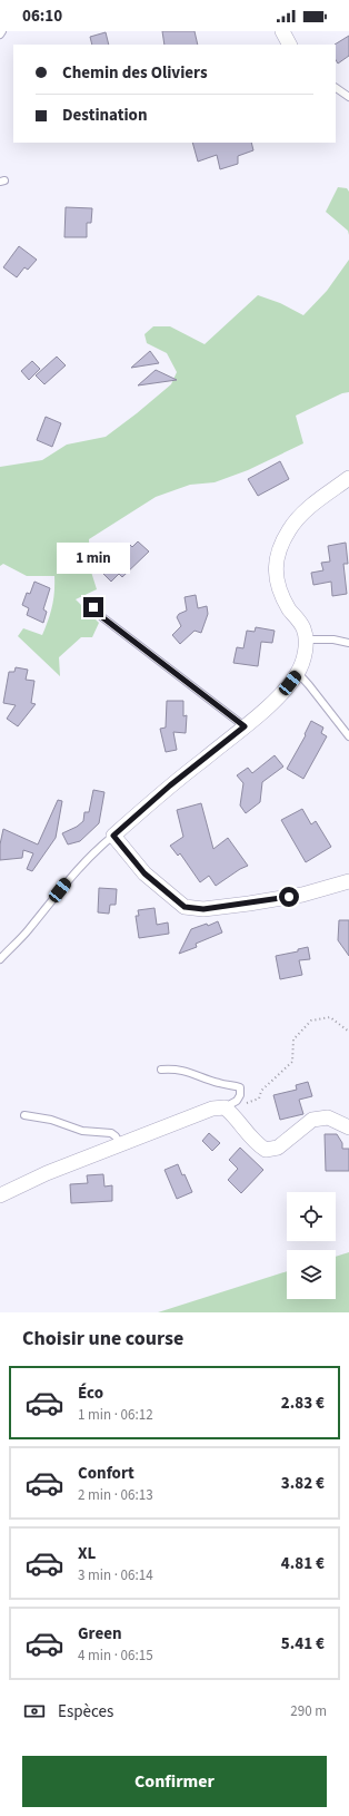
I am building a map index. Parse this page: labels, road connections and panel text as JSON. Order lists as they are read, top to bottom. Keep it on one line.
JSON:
{"page":{"status":"06:10","banner":["Chemin des Oliviers","Destination"],"bubble":"1 min","heading":"Choisir une course","list":[{"name":"Éco","note":"1 min · 06:12","value":"2.83 €"},{"name":"Confort","note":"2 min · 06:13","value":"3.82 €"},{"name":"XL","note":"3 min · 06:14","value":"4.81 €"},{"name":"Green","note":"4 min · 06:15","value":"5.41 €"}],"pay":["Espèces","290 m"],"buttons":"Confirmer"}}
